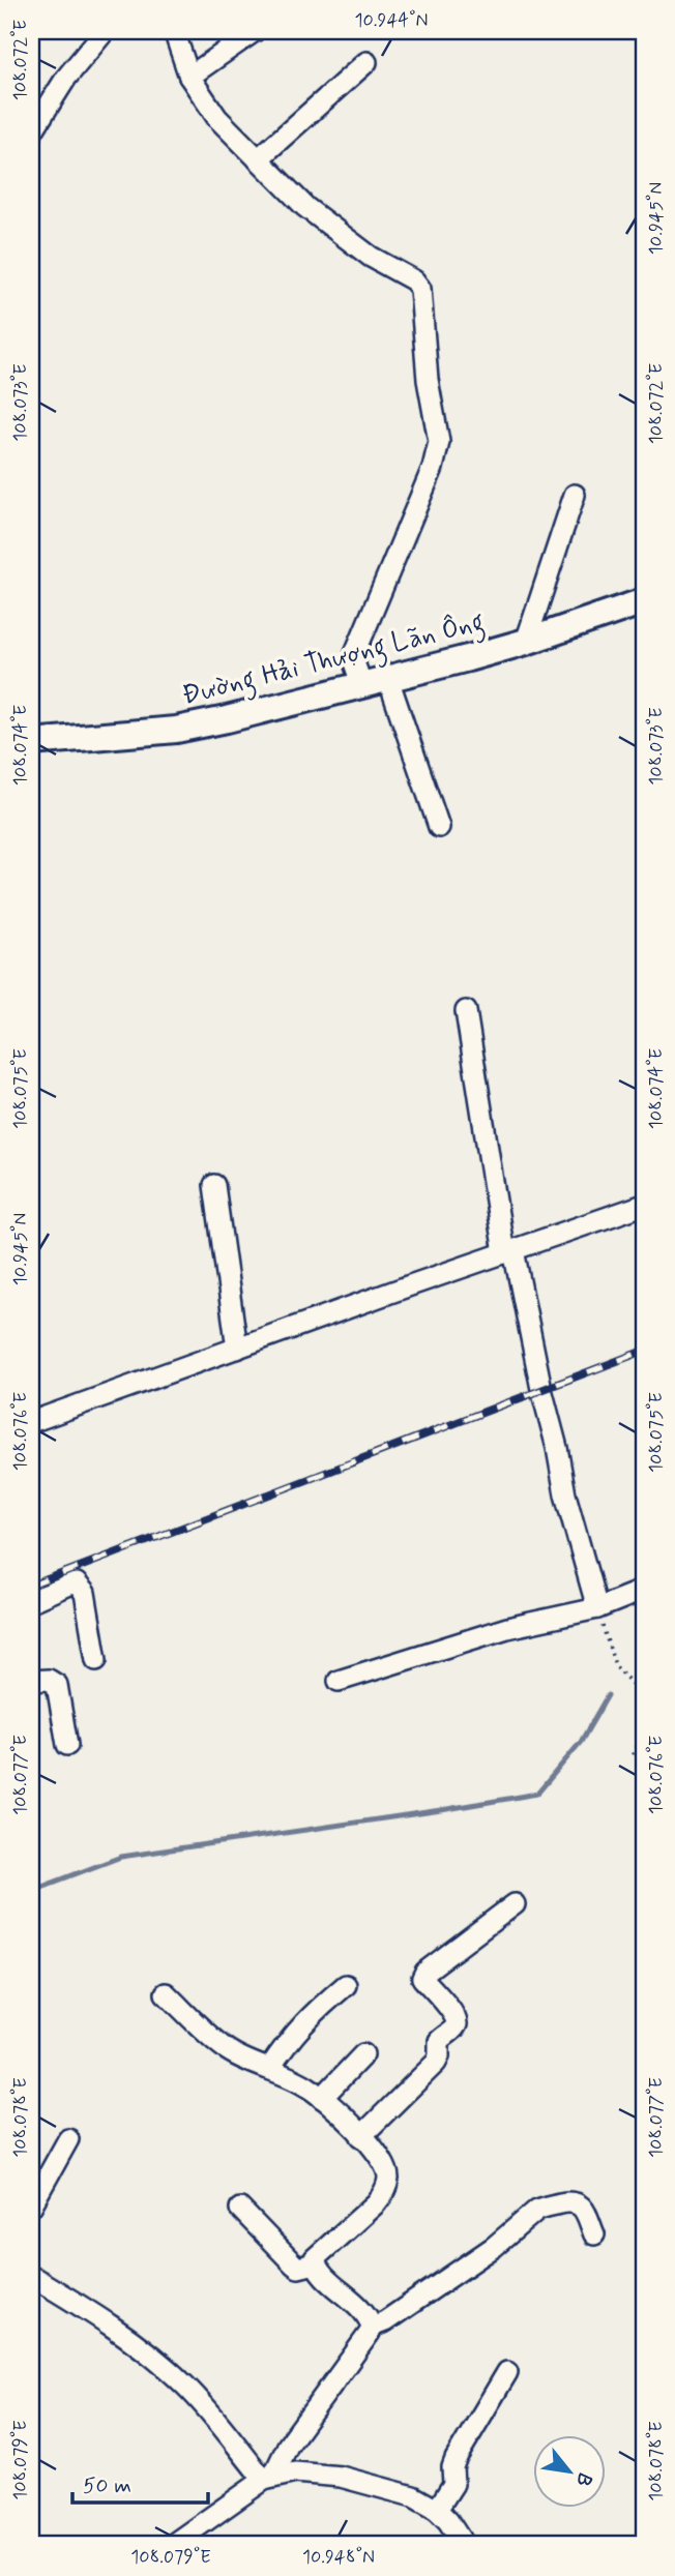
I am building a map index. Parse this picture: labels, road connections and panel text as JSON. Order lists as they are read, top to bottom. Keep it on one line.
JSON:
{"streets":{"street":["Đường Hải Thượng Lãn Ông"]},"scale_bar":"50 m","north":"bottom right","coordinates":["10.944°N","108.072°E","10.945°N","108.073°E","108.074°E","108.075°E","108.076°E","108.077°E","108.078°E","108.079°E","10.948°N"]}
